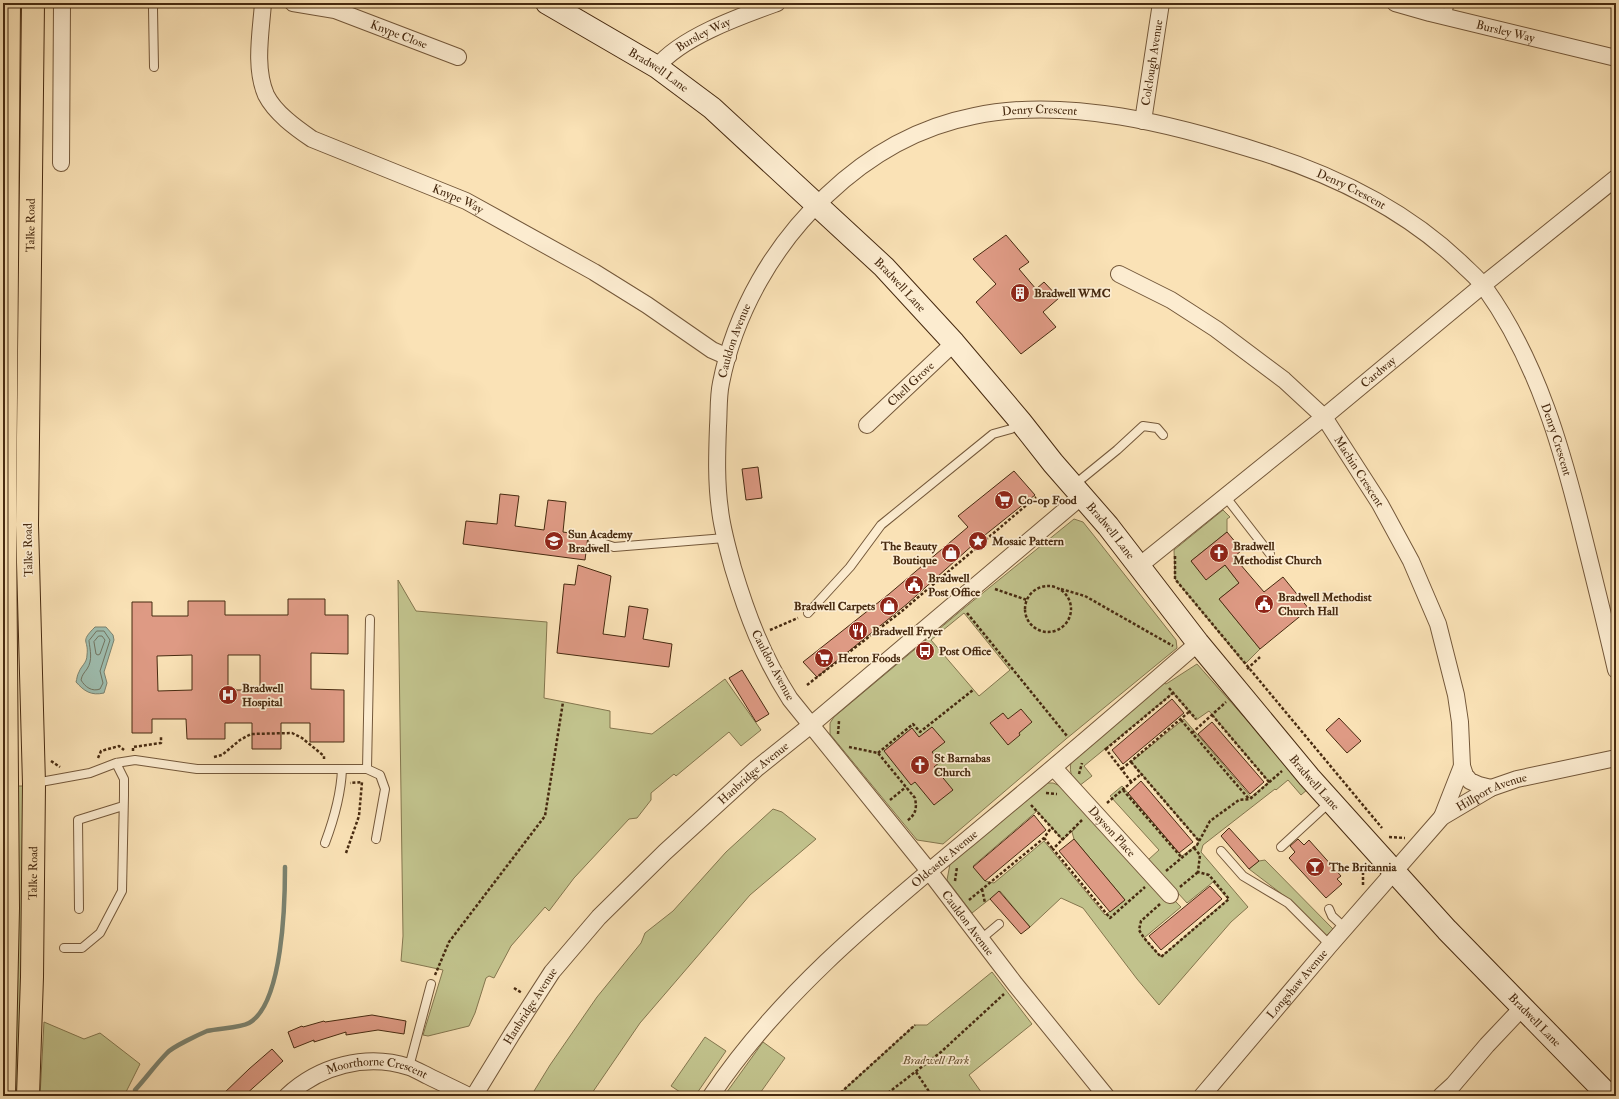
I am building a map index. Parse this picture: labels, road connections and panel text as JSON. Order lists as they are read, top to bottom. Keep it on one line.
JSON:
{"streets":{"highway":["Talke Road"],"street":["Bursley Way","Knype Close","Colclough Avenue","Bradwell Lane","Denry Crescent","Knype Way","Cauldon Avenue","Cardway","Chell Grove","Machin Crescent","Hanbridge Avenue","Hillport Avenue","Dayson Place","Oldcastle Avenue","Longshaw Avenue","Moorthorne Crescent"]},"crossings":[["Bursley Way","Bradwell Lane"],["Colclough Avenue","Denry Crescent"],["Bradwell Lane","Denry Crescent"],["Bradwell Lane","Cauldon Avenue"],["Bradwell Lane","Cardway"],["Bradwell Lane","Chell Grove"],["Bradwell Lane","Hanbridge Avenue"],["Bradwell Lane","Hillport Avenue"],["Bradwell Lane","Oldcastle Avenue"],["Bradwell Lane","Longshaw Avenue"],["Denry Crescent","Cauldon Avenue"],["Denry Crescent","Cardway"],["Knype Way","Cauldon Avenue"],["Cauldon Avenue","Hanbridge Avenue"],["Cauldon Avenue","Oldcastle Avenue"],["Cardway","Machin Crescent"],["Machin Crescent","Hillport Avenue"],["Hillport Avenue","Longshaw Avenue"],["Dayson Place","Oldcastle Avenue"]],"parks":["Bradwell Park"],"places":{"building":["Bradwell WMC"],"supermarket":["Co-op Food","Heron Foods"],"school or university":["Sun Academy Bradwell"],"place":["Mosaic Pattern"],"shop":["The Beauty Boutique","Bradwell Carpets"],"church":["Bradwell Methodist Church","St Barnabas Church"],"public building":["Bradwell Post Office","Bradwell Methodist Church Hall"],"restaurant":["Bradwell Fryer"],"bus stop":["Post Office"],"hospital":["Bradwell Hospital"],"bar":["The Britannia"]}}
